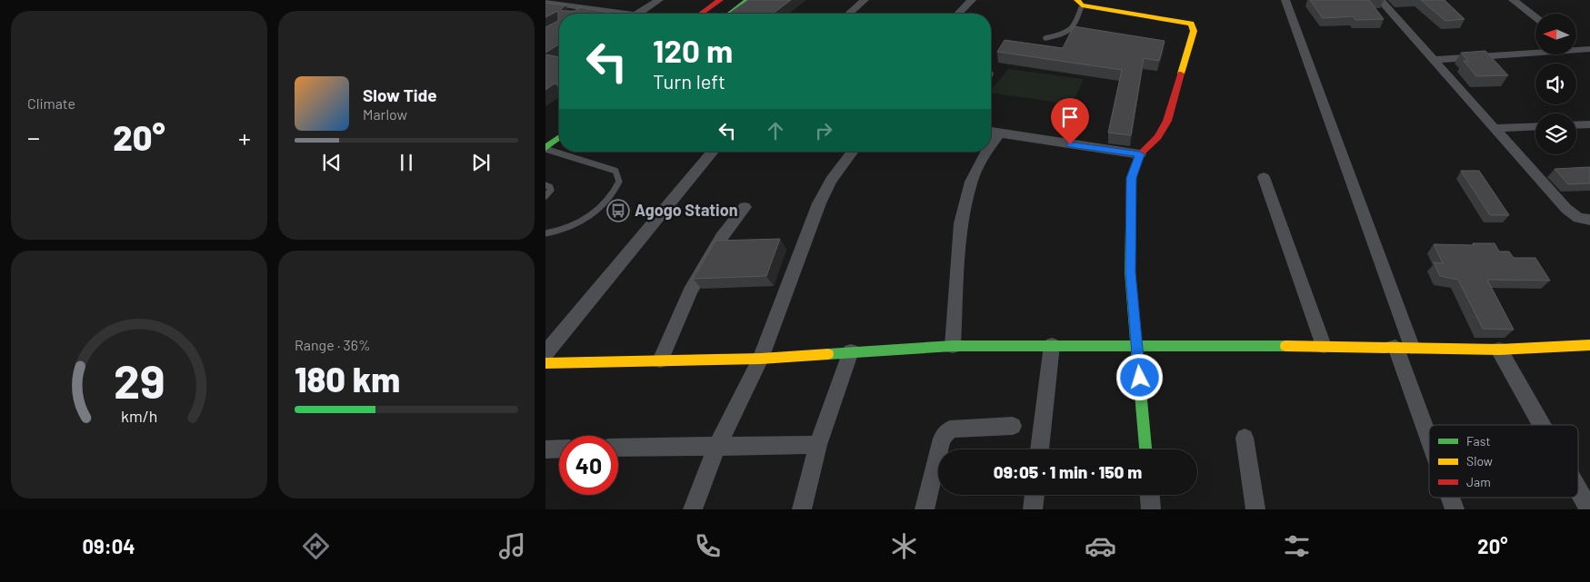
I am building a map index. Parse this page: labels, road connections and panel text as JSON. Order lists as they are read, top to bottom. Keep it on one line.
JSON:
{"places":{"bus stop":["Agogo Station"]},"legend":["Fast","Slow","Jam"],"north":"left","page":{"tile":["Climate",["Range · 36%","180 km"]],"turn":["120 m","Turn left"],"song":["Slow Tide","Marlow"],"heat":["−","20°","+"],"limit":"40","trip":"09:05 · 1 min · 150 m","tabs":["09:04","20°"],"gauge":["29","km/h"]}}
